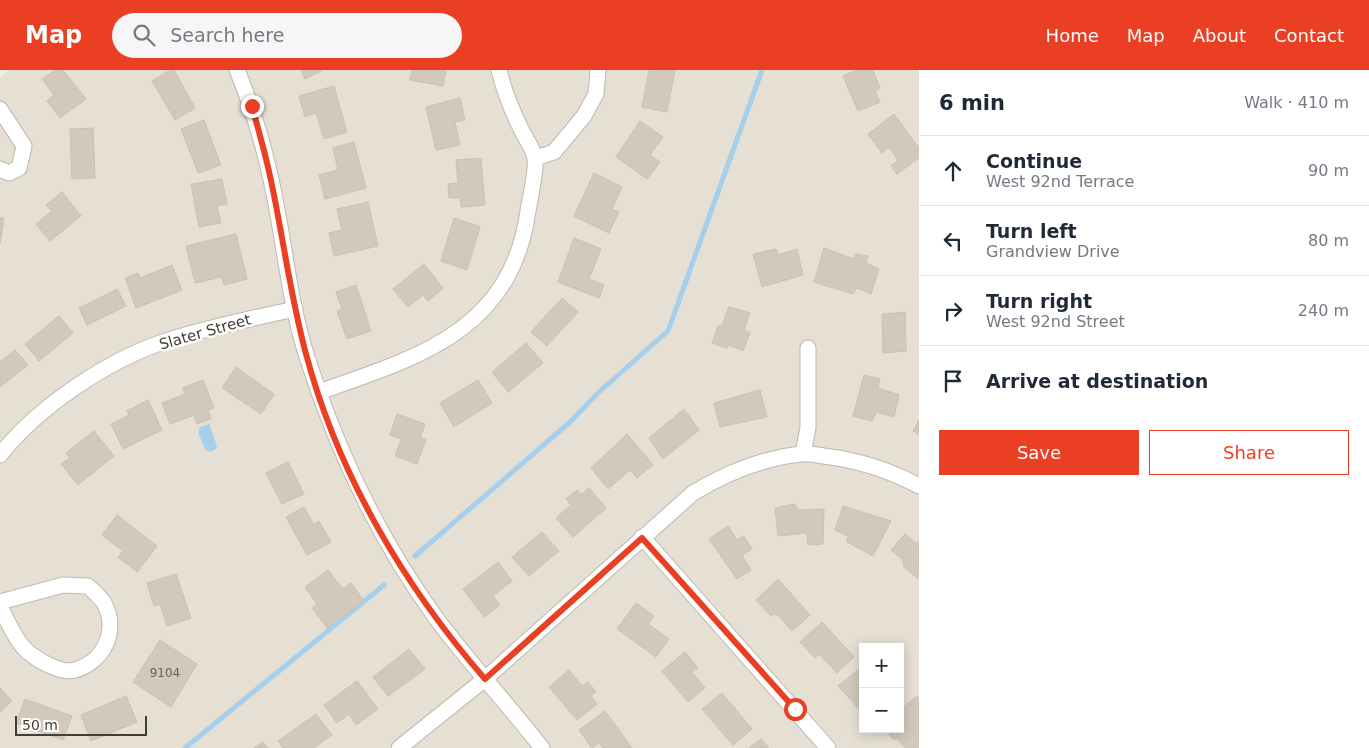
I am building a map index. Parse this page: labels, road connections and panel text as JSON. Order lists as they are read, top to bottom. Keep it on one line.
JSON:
{"streets":{"street":["Slater Street"]},"house_numbers":["9104"],"scale_bar":"50 m","page":{"header":"Map","search":"Search here","nav":["Home","Map","About","Contact"],"heading":["6 min","Walk · 410 m"],"list":[["Continue","West 92nd Terrace","90 m"],["Turn left","Grandview Drive","80 m"],["Turn right","West 92nd Street","240 m"],"Arrive at destination"],"buttons":["Save","Share"],"map_buttons":["+","−"],"scale":"50 m"}}
